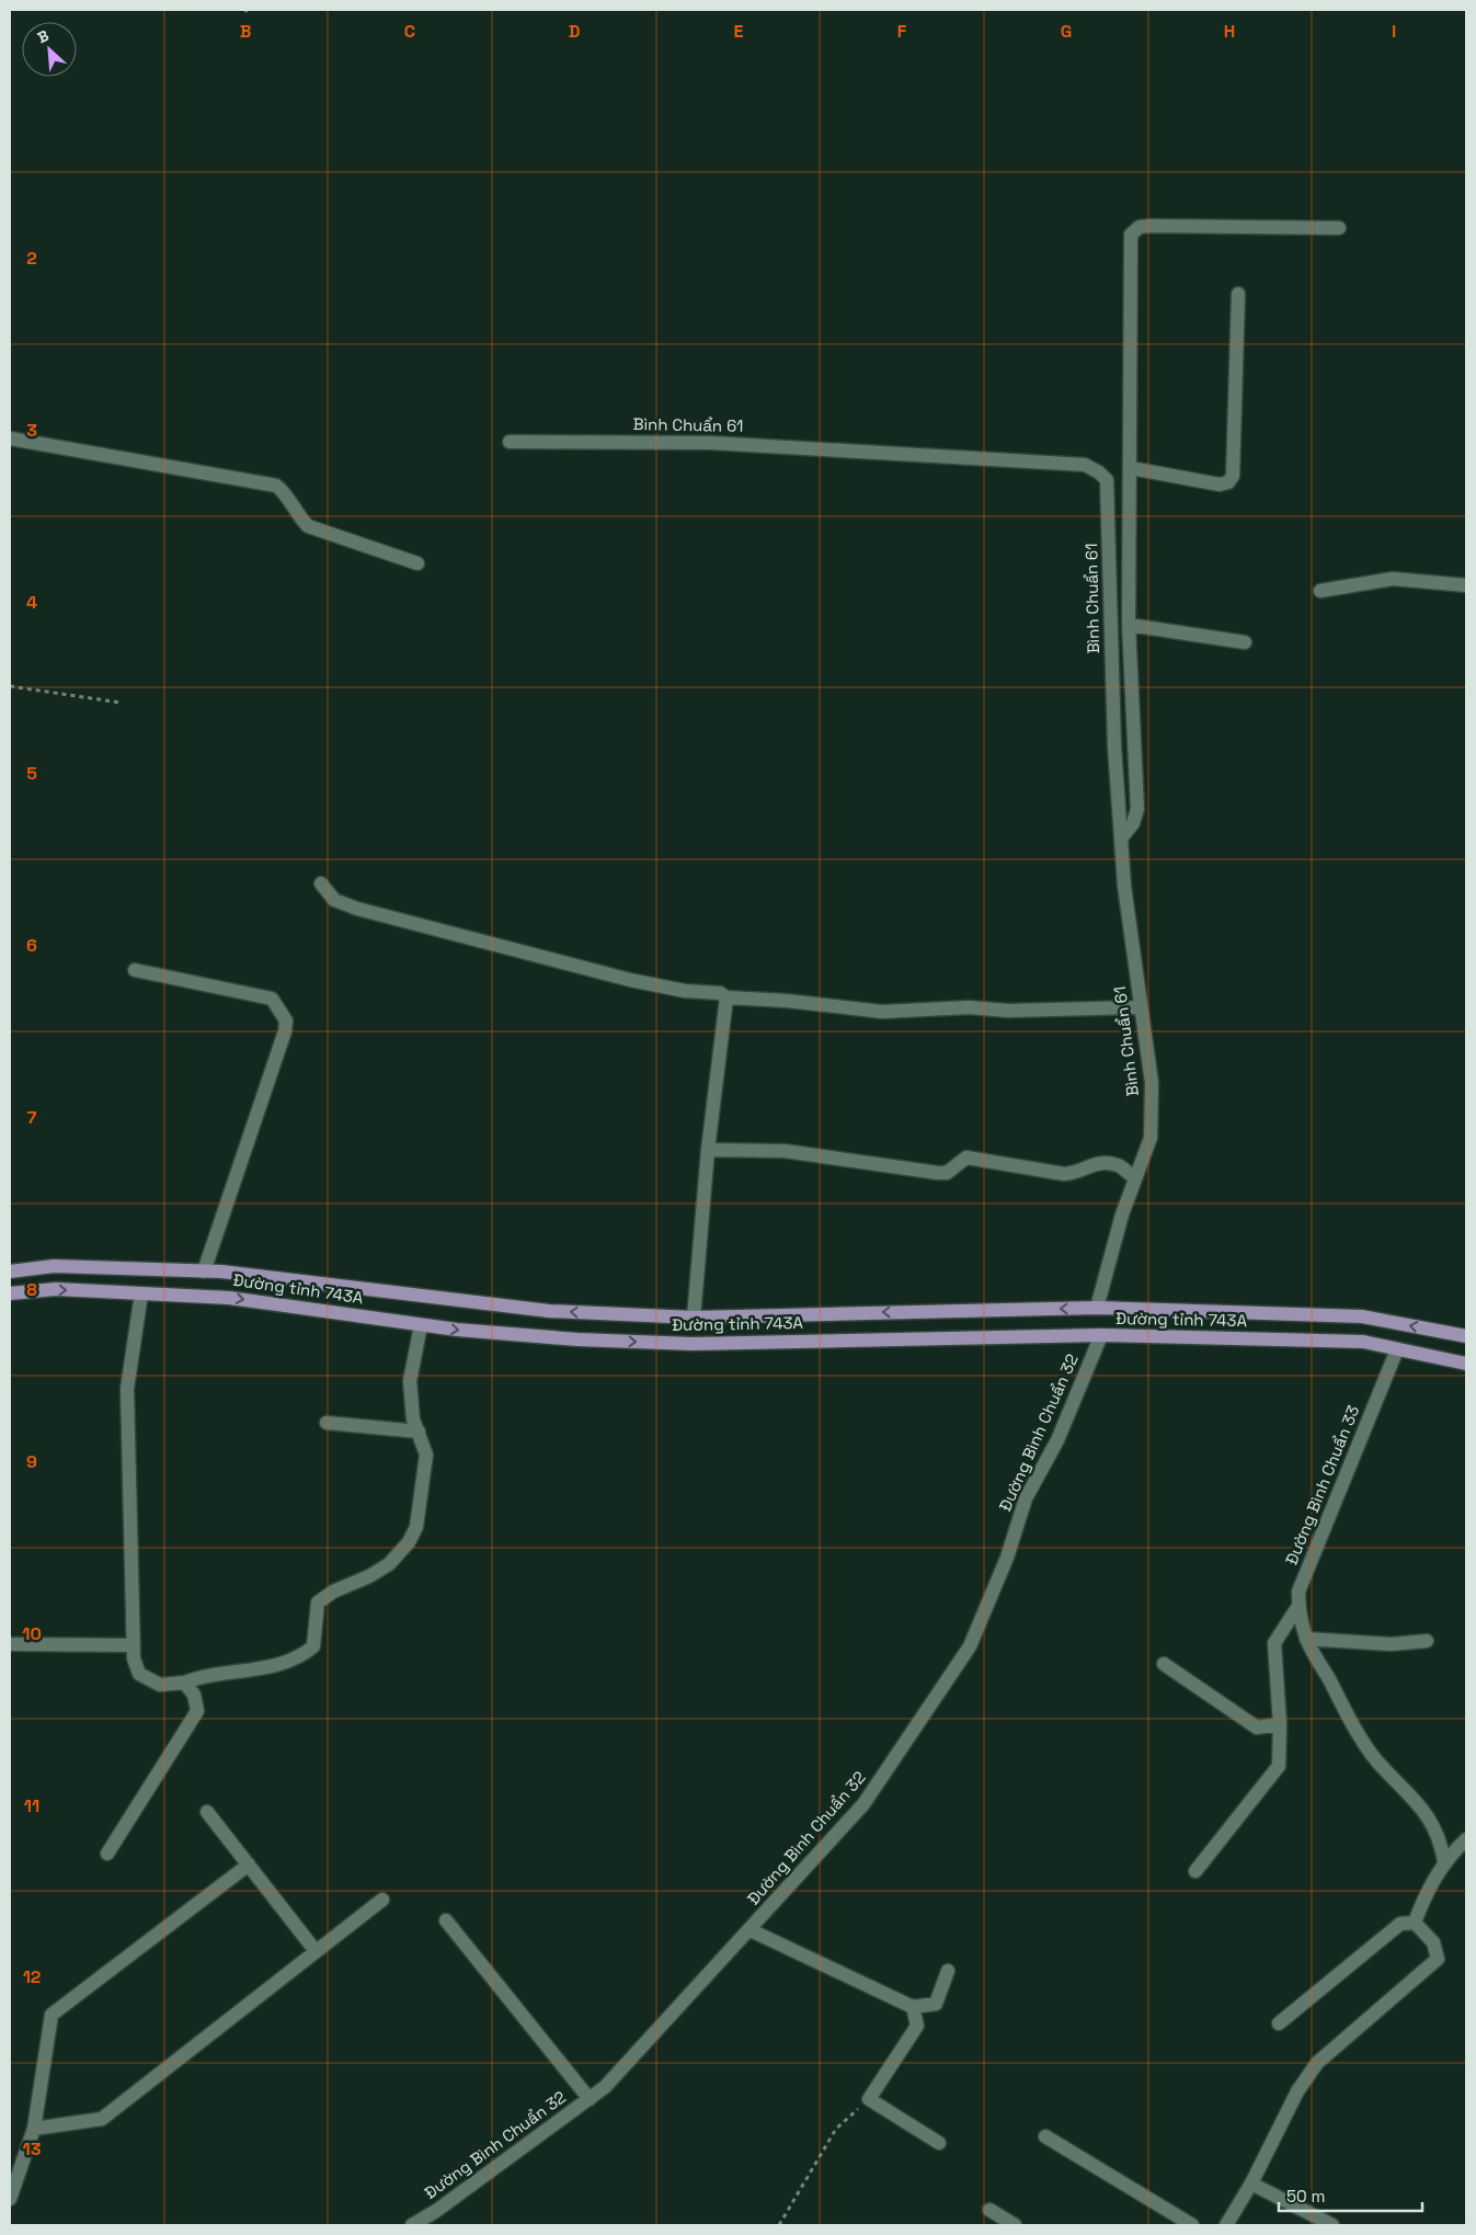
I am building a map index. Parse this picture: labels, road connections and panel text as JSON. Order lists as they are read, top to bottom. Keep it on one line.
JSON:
{"streets":{"main road":["Đường tỉnh 743A"],"street":["Bình Chuẩn 61","Đường Bình Chuẩn 32","Đường Bình Chuẩn 33"]},"crossings":[["Bình Chuẩn 61","Đường tỉnh 743A"],["Đường tỉnh 743A","Đường Bình Chuẩn 32"],["Đường tỉnh 743A","Đường Bình Chuẩn 33"]],"scale_bar":"50 m","north":"top left","grid":{"columns":["B","C","D","E","F","G","H","I"],"rows":["2","3","4","5","6","7","8","9","10","11","12","13"]}}
